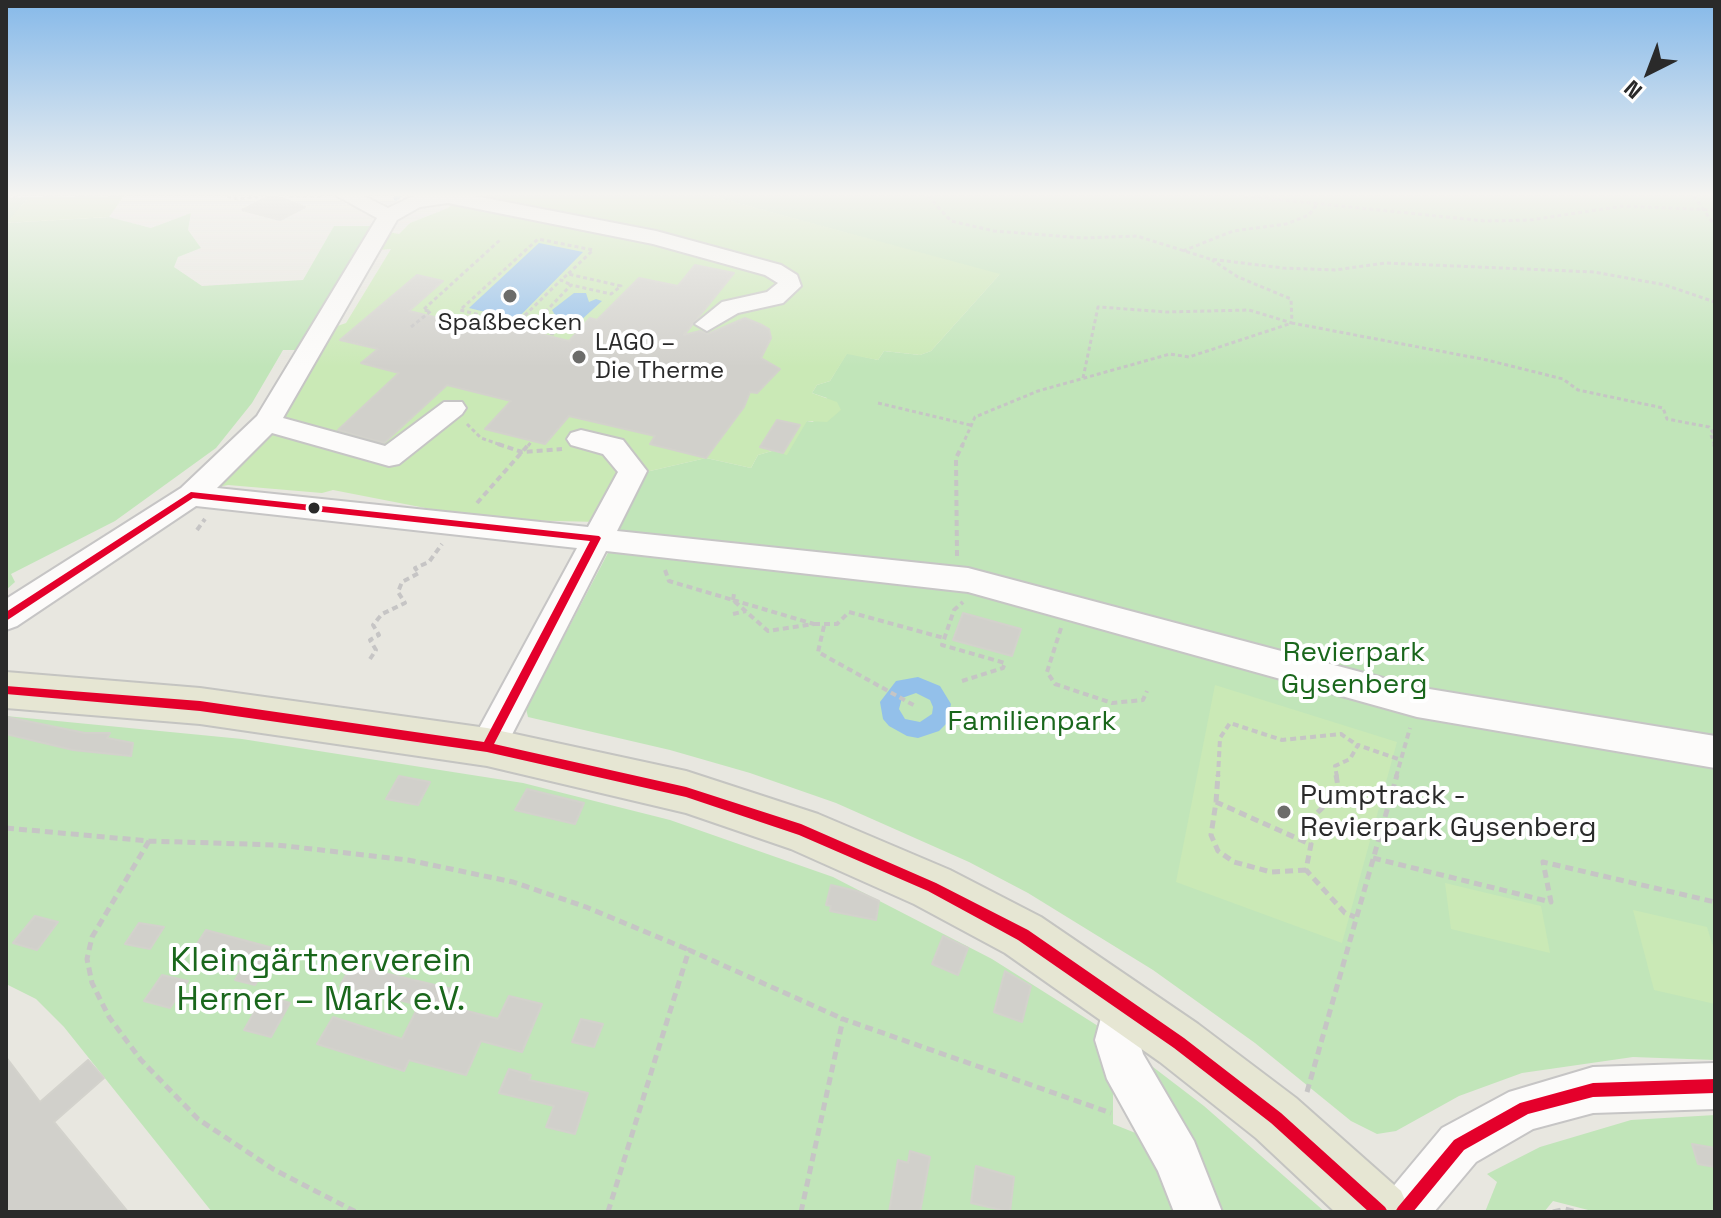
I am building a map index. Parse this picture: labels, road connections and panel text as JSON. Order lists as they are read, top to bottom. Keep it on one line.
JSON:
{"parks":["Revierpark Gysenberg","Familienpark","Kleingärtnerverein Herner – Mark e.V."],"places":["Spaßbecken","LAGO – Die Therme","Pumptrack - Revierpark Gysenberg"],"north":"bottom left"}
